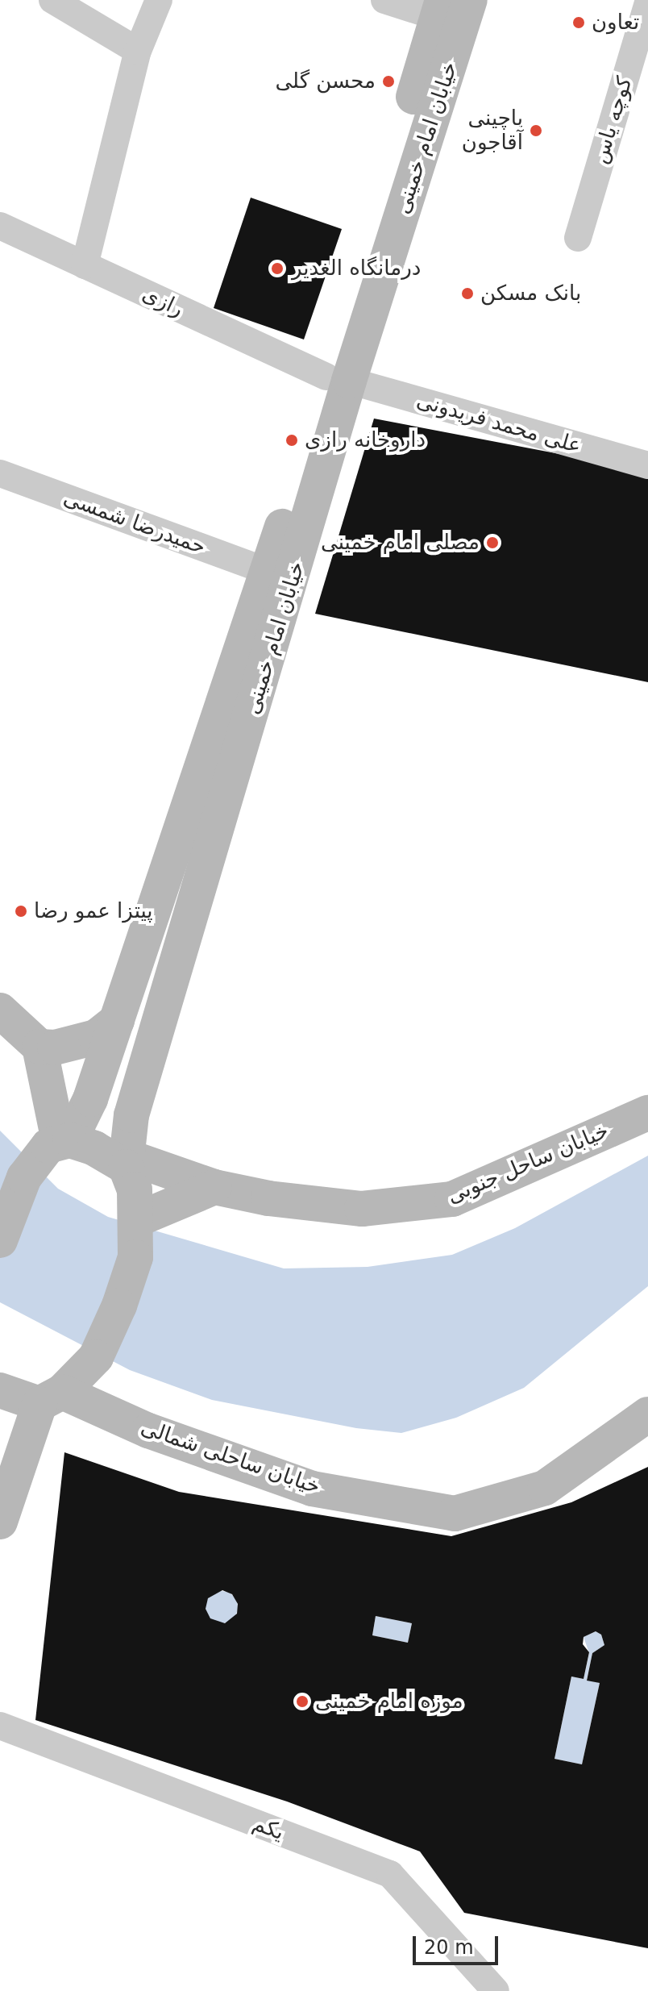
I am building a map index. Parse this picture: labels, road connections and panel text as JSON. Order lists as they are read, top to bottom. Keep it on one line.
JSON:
{"streets":{"main road":["خیابان امام خمینی","خیابان ساحل جنوبی","خیابان ساحلی شمالی"],"street":["کوچه یاس","رازی","علی محمد فریدونی","حمیدرضا شمسی","یکم"]},"crossings":[["خیابان امام خمینی","رازی"],["خیابان امام خمینی","علی محمد فریدونی"],["خیابان امام خمینی","حمیدرضا شمسی"],["خیابان امام خمینی","خیابان ساحل جنوبی"],["رازی","علی محمد فریدونی"]],"places":["تعاون","محسن گلی","پاچینی آقاجون","درمانگاه الغدیر","بانک مسکن","داروخانه رازی","مصلی امام خمینی","پیتزا عمو رضا","موزه امام خمینی"],"scale_bar":"20 m"}
